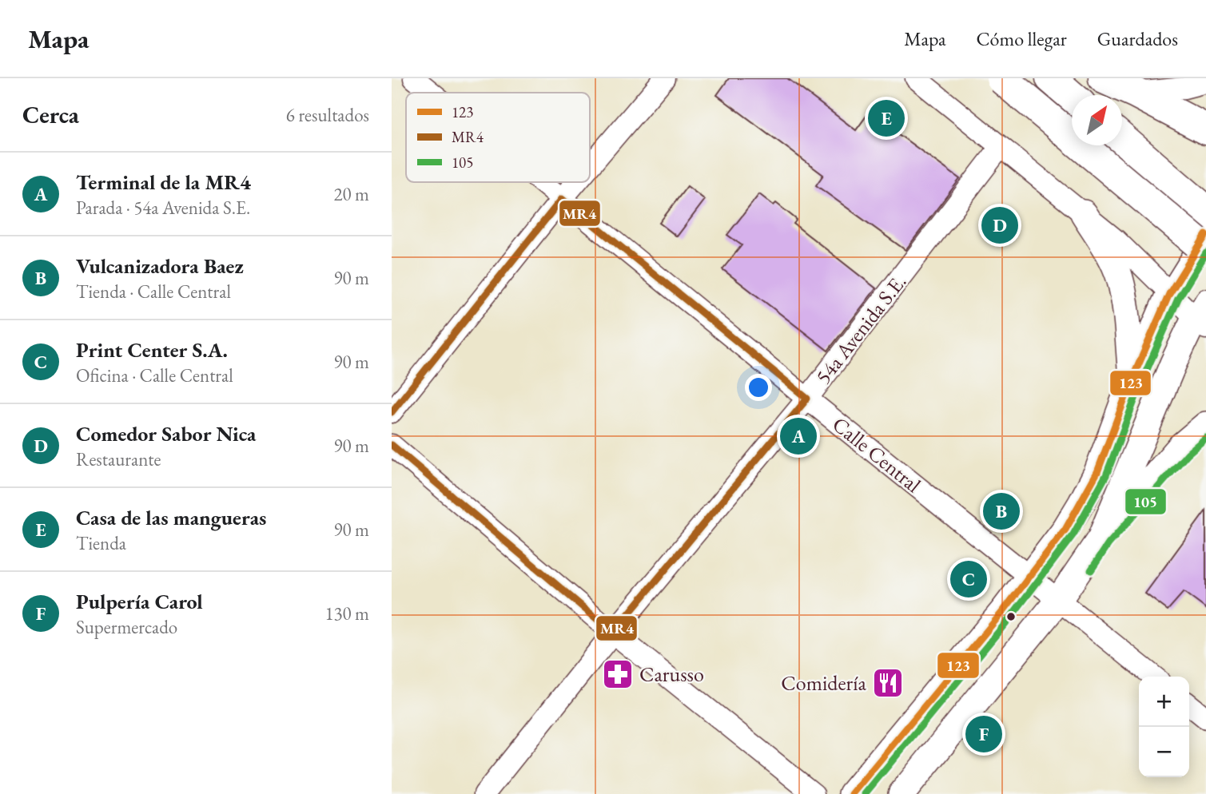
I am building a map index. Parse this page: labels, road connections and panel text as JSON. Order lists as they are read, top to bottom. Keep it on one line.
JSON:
{"streets":{"street":["54a Avenida S.E.","Calle Central"]},"crossings":[["54a Avenida S.E.","Calle Central"]],"places":{"pharmacy":["Carusso"],"restaurant":["Comidería"]},"lines":["transit line MR4","transit line 123","transit line 105"],"legend":["123","MR4","105"],"north":"top right","page":{"header":"Mapa","nav":["Mapa","Cómo llegar","Guardados"],"heading":["Cerca","6 resultados"],"pins":["E","D","A","B","C","F"],"list":[{"mark":"A","name":"Terminal de la MR4","note":"Parada · 54a Avenida S.E.","value":"20 m"},{"mark":"B","name":"Vulcanizadora Baez","note":"Tienda · Calle Central","value":"90 m"},{"mark":"C","name":"Print Center S.A.","note":"Oficina · Calle Central","value":"90 m"},{"mark":"D","name":"Comedor Sabor Nica","note":"Restaurante","value":"90 m"},{"mark":"E","name":"Casa de las mangueras","note":"Tienda","value":"90 m"},{"mark":"F","name":"Pulpería Carol","note":"Supermercado","value":"130 m"}],"map_buttons":["+","−"]}}
